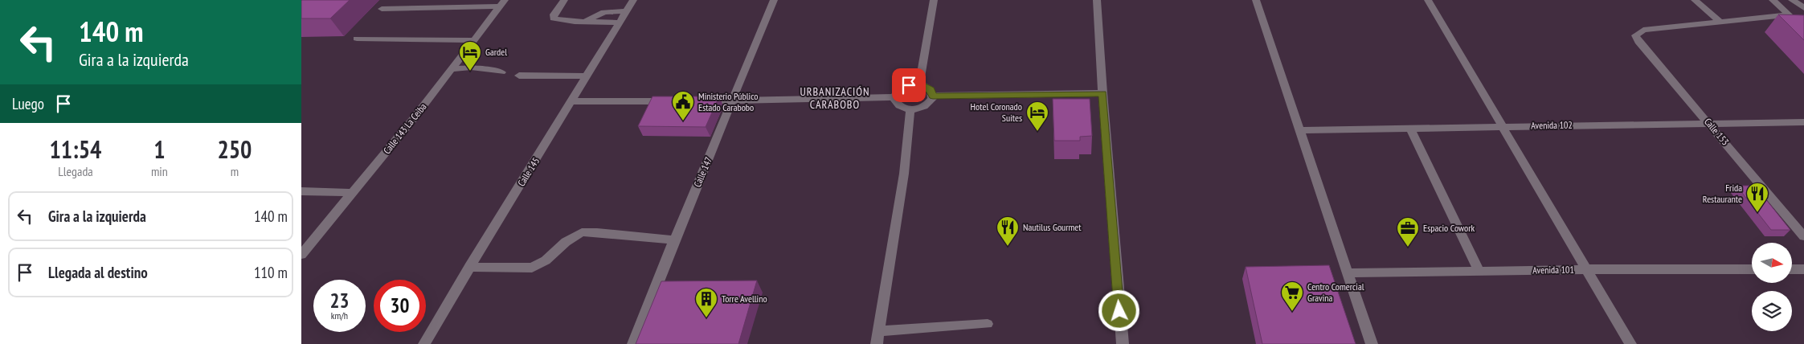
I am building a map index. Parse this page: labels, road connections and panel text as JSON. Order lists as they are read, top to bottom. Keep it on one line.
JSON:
{"streets":{"street":["Avenida 102","Calle 143 La Ceiba","Calle 153","Calle 145","Calle 147","Avenida 101"]},"crossings":[["Avenida 102","Calle 153"]],"districts":["URBANIZACIÓN CARABOBO"],"places":{"hotel":["Gardel","Hotel Coronado Suites"],"public building":["Ministerio Público Estado Carabobo"],"restaurant":["Frida Restaurante","Nautilus Gourmet"],"office":["Espacio Cowork"],"supermarket":["Centro Comercial Gravina"],"building":["Torre Avellino"]},"north":"right","page":{"turn":["140 m","Gira a la izquierda"],"then":"Luego","eta":["11:54","Llegada","1","min","250","m"],"list":[{"name":"Gira a la izquierda","value":"140 m"},{"name":"Llegada al destino","value":"110 m"}],"speed":"23 km/h","limit":"30"}}
